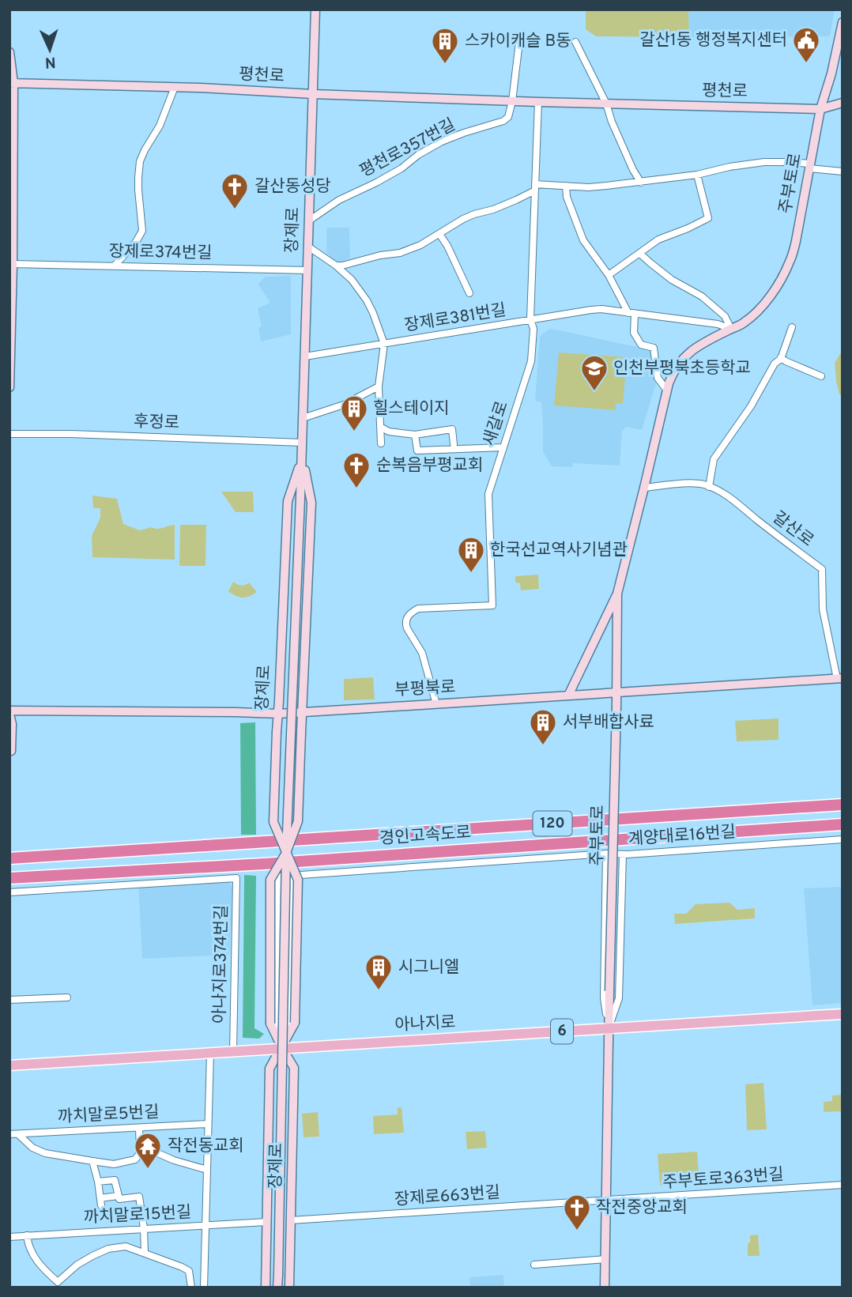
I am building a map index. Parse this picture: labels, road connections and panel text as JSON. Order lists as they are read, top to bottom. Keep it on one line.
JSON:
{"streets":{"highway":["120","경인고속도로"],"main road":["평천로","주부토로","장제로","부평북로","아나지로","6"],"street":["평천로357번길","장제로374번길","장제로381번길","후정로","새갈로","갈산로","계양대로16번길","아나지로374번길","까치말로5번길","주부토로363번길","장제로663번길","까치말로15번길"]},"crossings":[["평천로","평천로357번길"],["평천로","주부토로"],["평천로","장제로"],["평천로","새갈로"],["평천로357번길","장제로"],["주부토로","장제로381번길"],["주부토로","갈산로"],["주부토로","부평북로"],["주부토로","아나지로"],["주부토로","주부토로363번길"],["주부토로","장제로663번길"],["장제로","장제로374번길"],["장제로","장제로381번길"],["장제로","후정로"],["장제로","부평북로"],["장제로","아나지로"],["장제로","장제로663번길"],["장제로","까치말로15번길"],["장제로381번길","새갈로"],["새갈로","부평북로"],["갈산로","부평북로"],["아나지로374번길","아나지로"],["주부토로363번길","장제로663번길"]],"places":{"public building":["갈산1동 행정복지센터"],"building":["스카이캐슬 B동","힐스테이지","한국선교역사기념관","서부배합사료","시그니엘"],"church":["갈산동성당","순복음부평교회","작전중앙교회"],"school or university":["인천부평북초등학교"],"temple":["작전동교회"]},"north":"bottom"}
